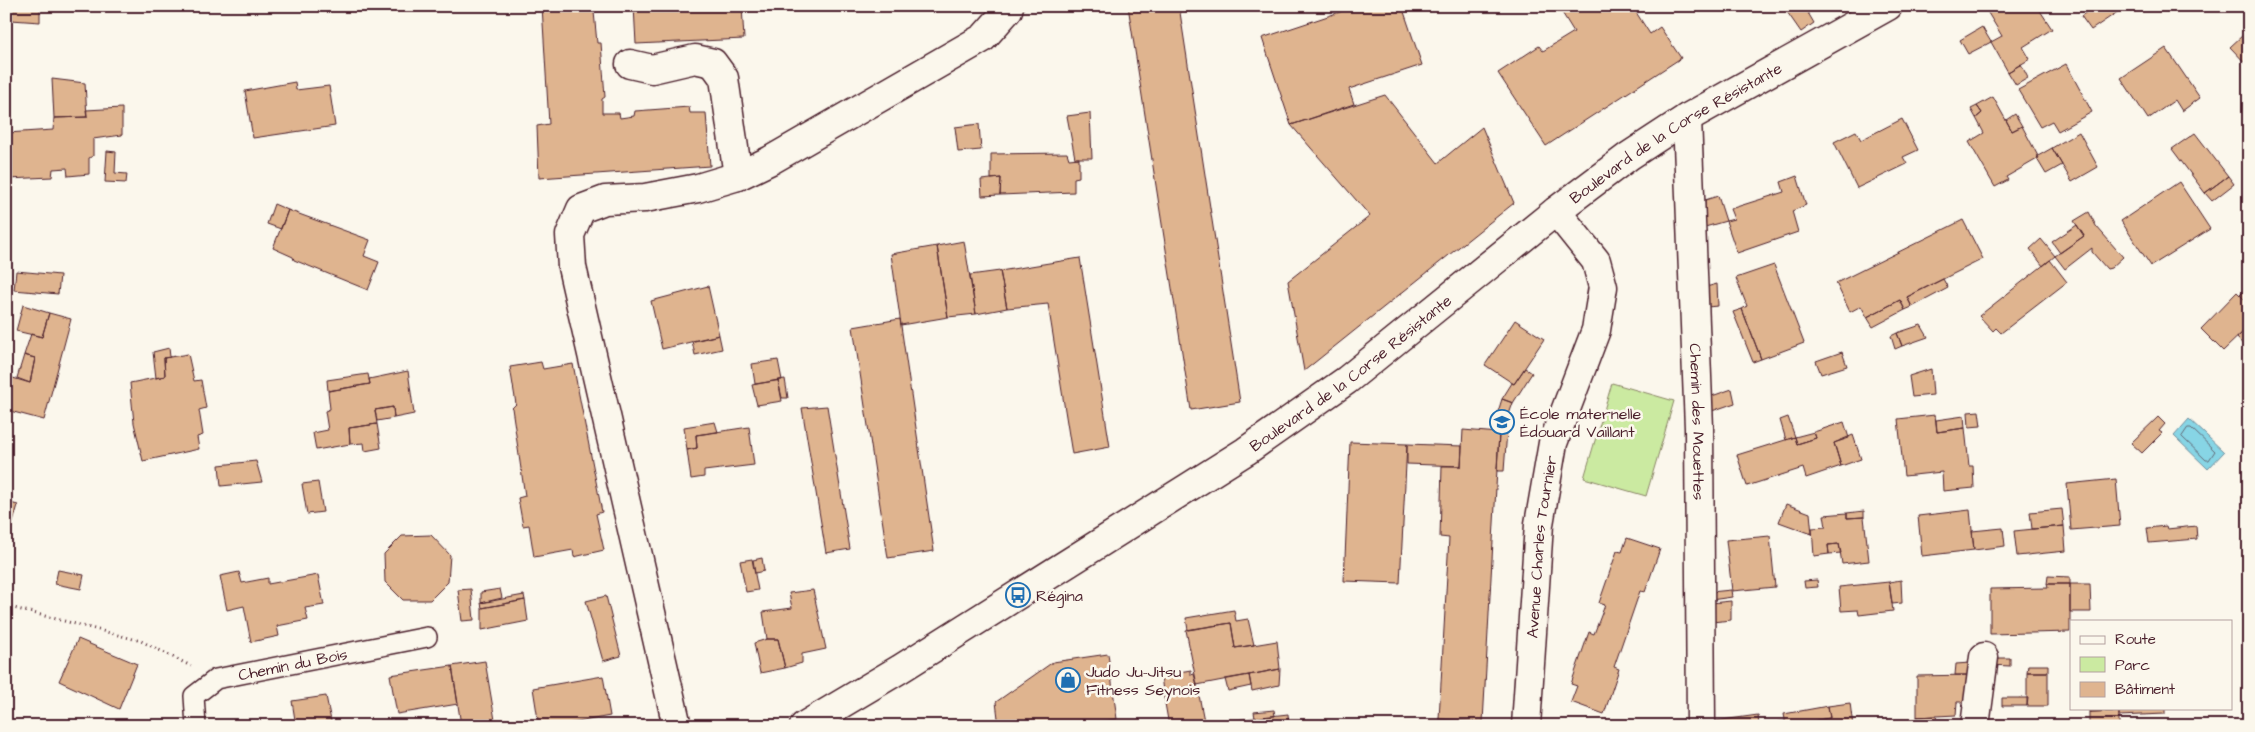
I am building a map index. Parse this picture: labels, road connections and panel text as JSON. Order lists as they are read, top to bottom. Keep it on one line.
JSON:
{"streets":{"street":["Boulevard de la Corse Résistante","Chemin des Mouettes","Avenue Charles Tournier"],"lane":["Chemin du Bois"]},"crossings":[["Boulevard de la Corse Résistante","Chemin des Mouettes"],["Boulevard de la Corse Résistante","Avenue Charles Tournier"]],"places":{"school or university":["École maternelle Édouard Vaillant"],"bus stop":["Régina"],"shop":["Judo Ju-Jitsu Fitness Seynois"]},"legend":["Route","Parc","Bâtiment"]}
